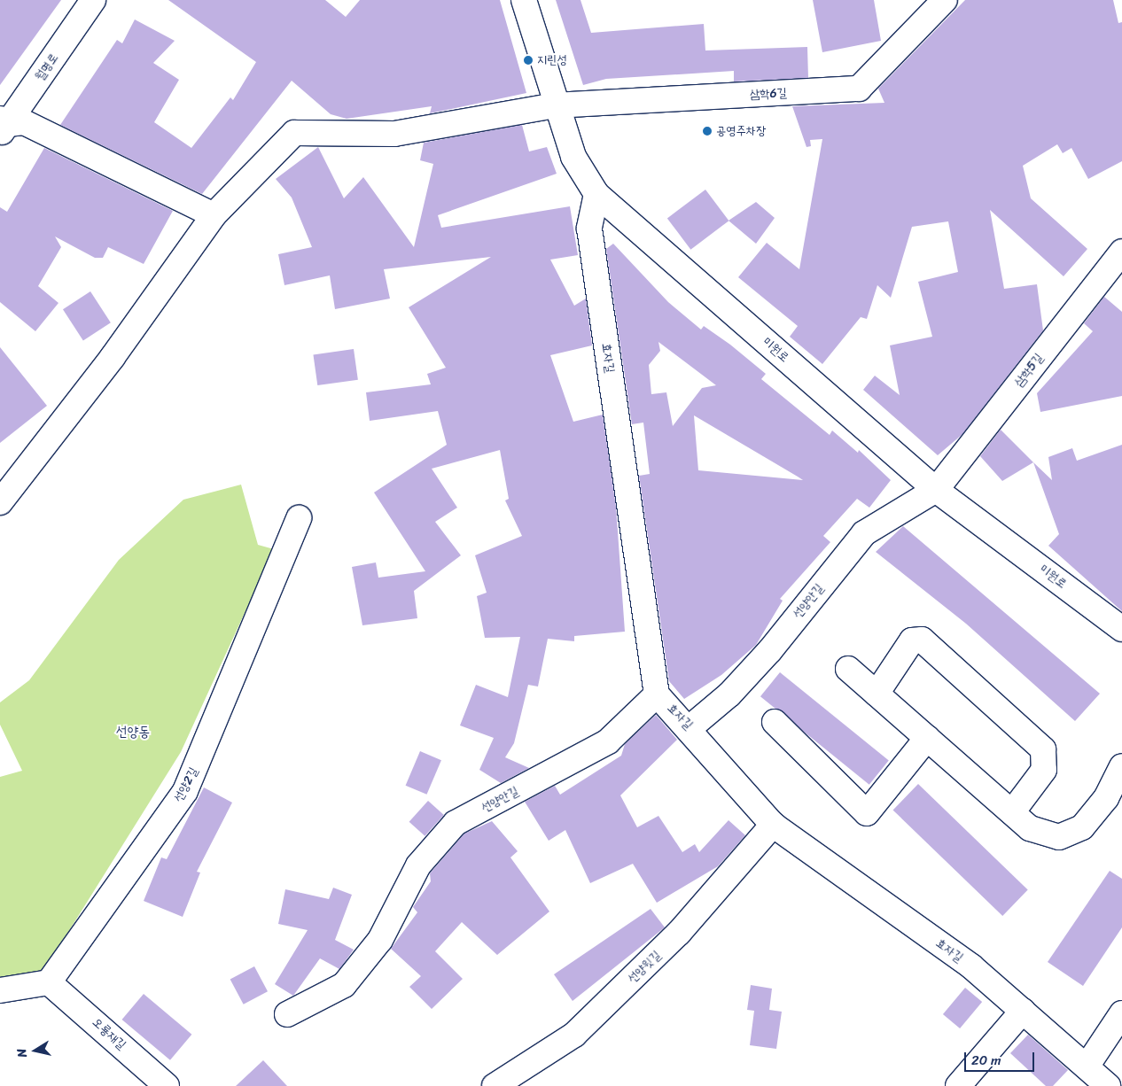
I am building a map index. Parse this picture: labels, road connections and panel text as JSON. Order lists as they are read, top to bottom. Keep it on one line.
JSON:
{"streets":{"street":["월명로","삼학6길","미원로","효자길","삼학5길","선양안길","선양2길","선양윗길","오룡재길"]},"crossings":[["삼학6길","미원로"],["미원로","효자길"],["미원로","삼학5길"],["미원로","선양안길"],["효자길","선양안길"],["효자길","선양윗길"],["삼학5길","선양안길"],["선양2길","오룡재길"]],"districts":["선양동"],"places":["지린성","공영주차장"],"scale_bar":"20 m","north":"left"}
